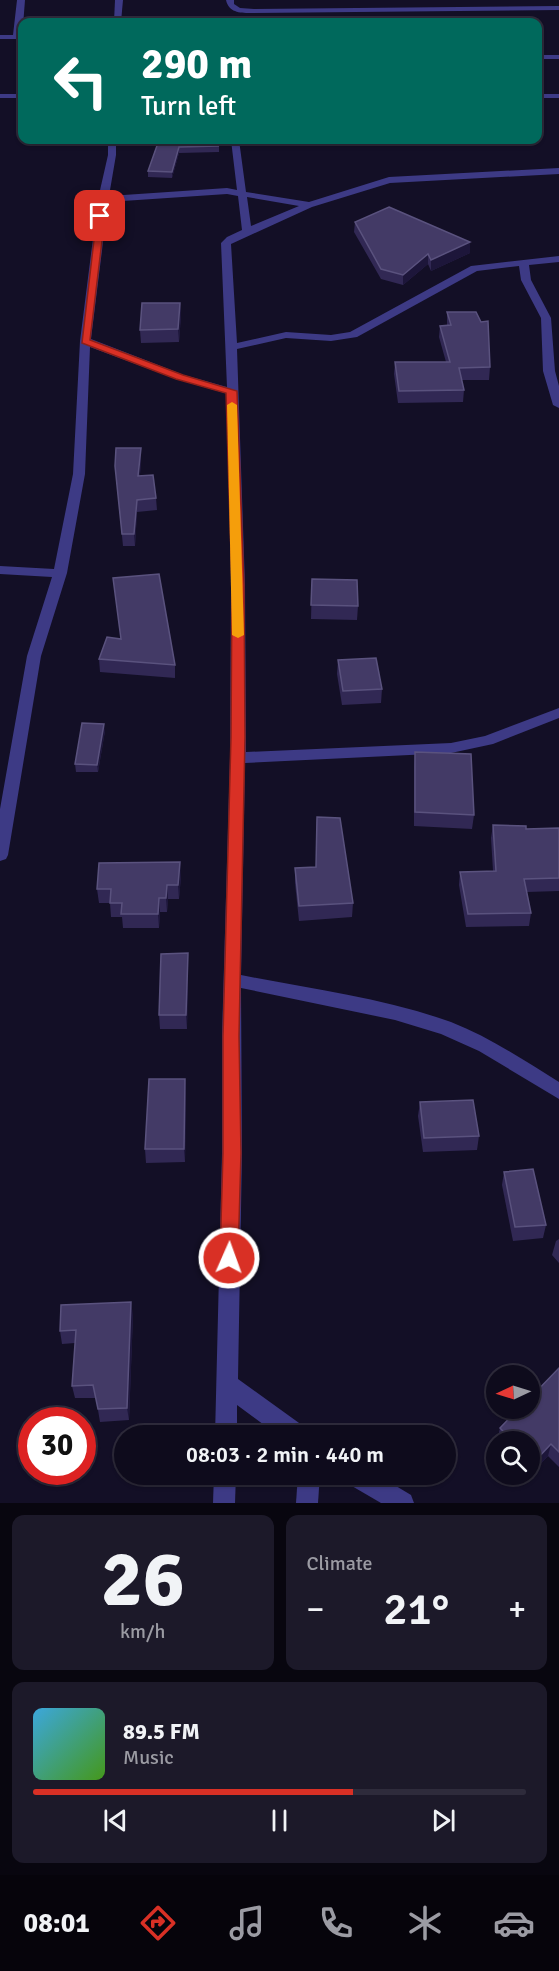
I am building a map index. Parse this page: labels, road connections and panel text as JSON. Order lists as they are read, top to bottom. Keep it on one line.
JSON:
{"north":"left","page":{"turn":["290 m","Turn left"],"limit":"30","trip":"08:03 · 2 min · 440 m","tile":[["26","km/h"],"Climate"],"heat":["−","21°","+"],"song":["89.5 FM","Music"],"tabs":"08:01"}}
